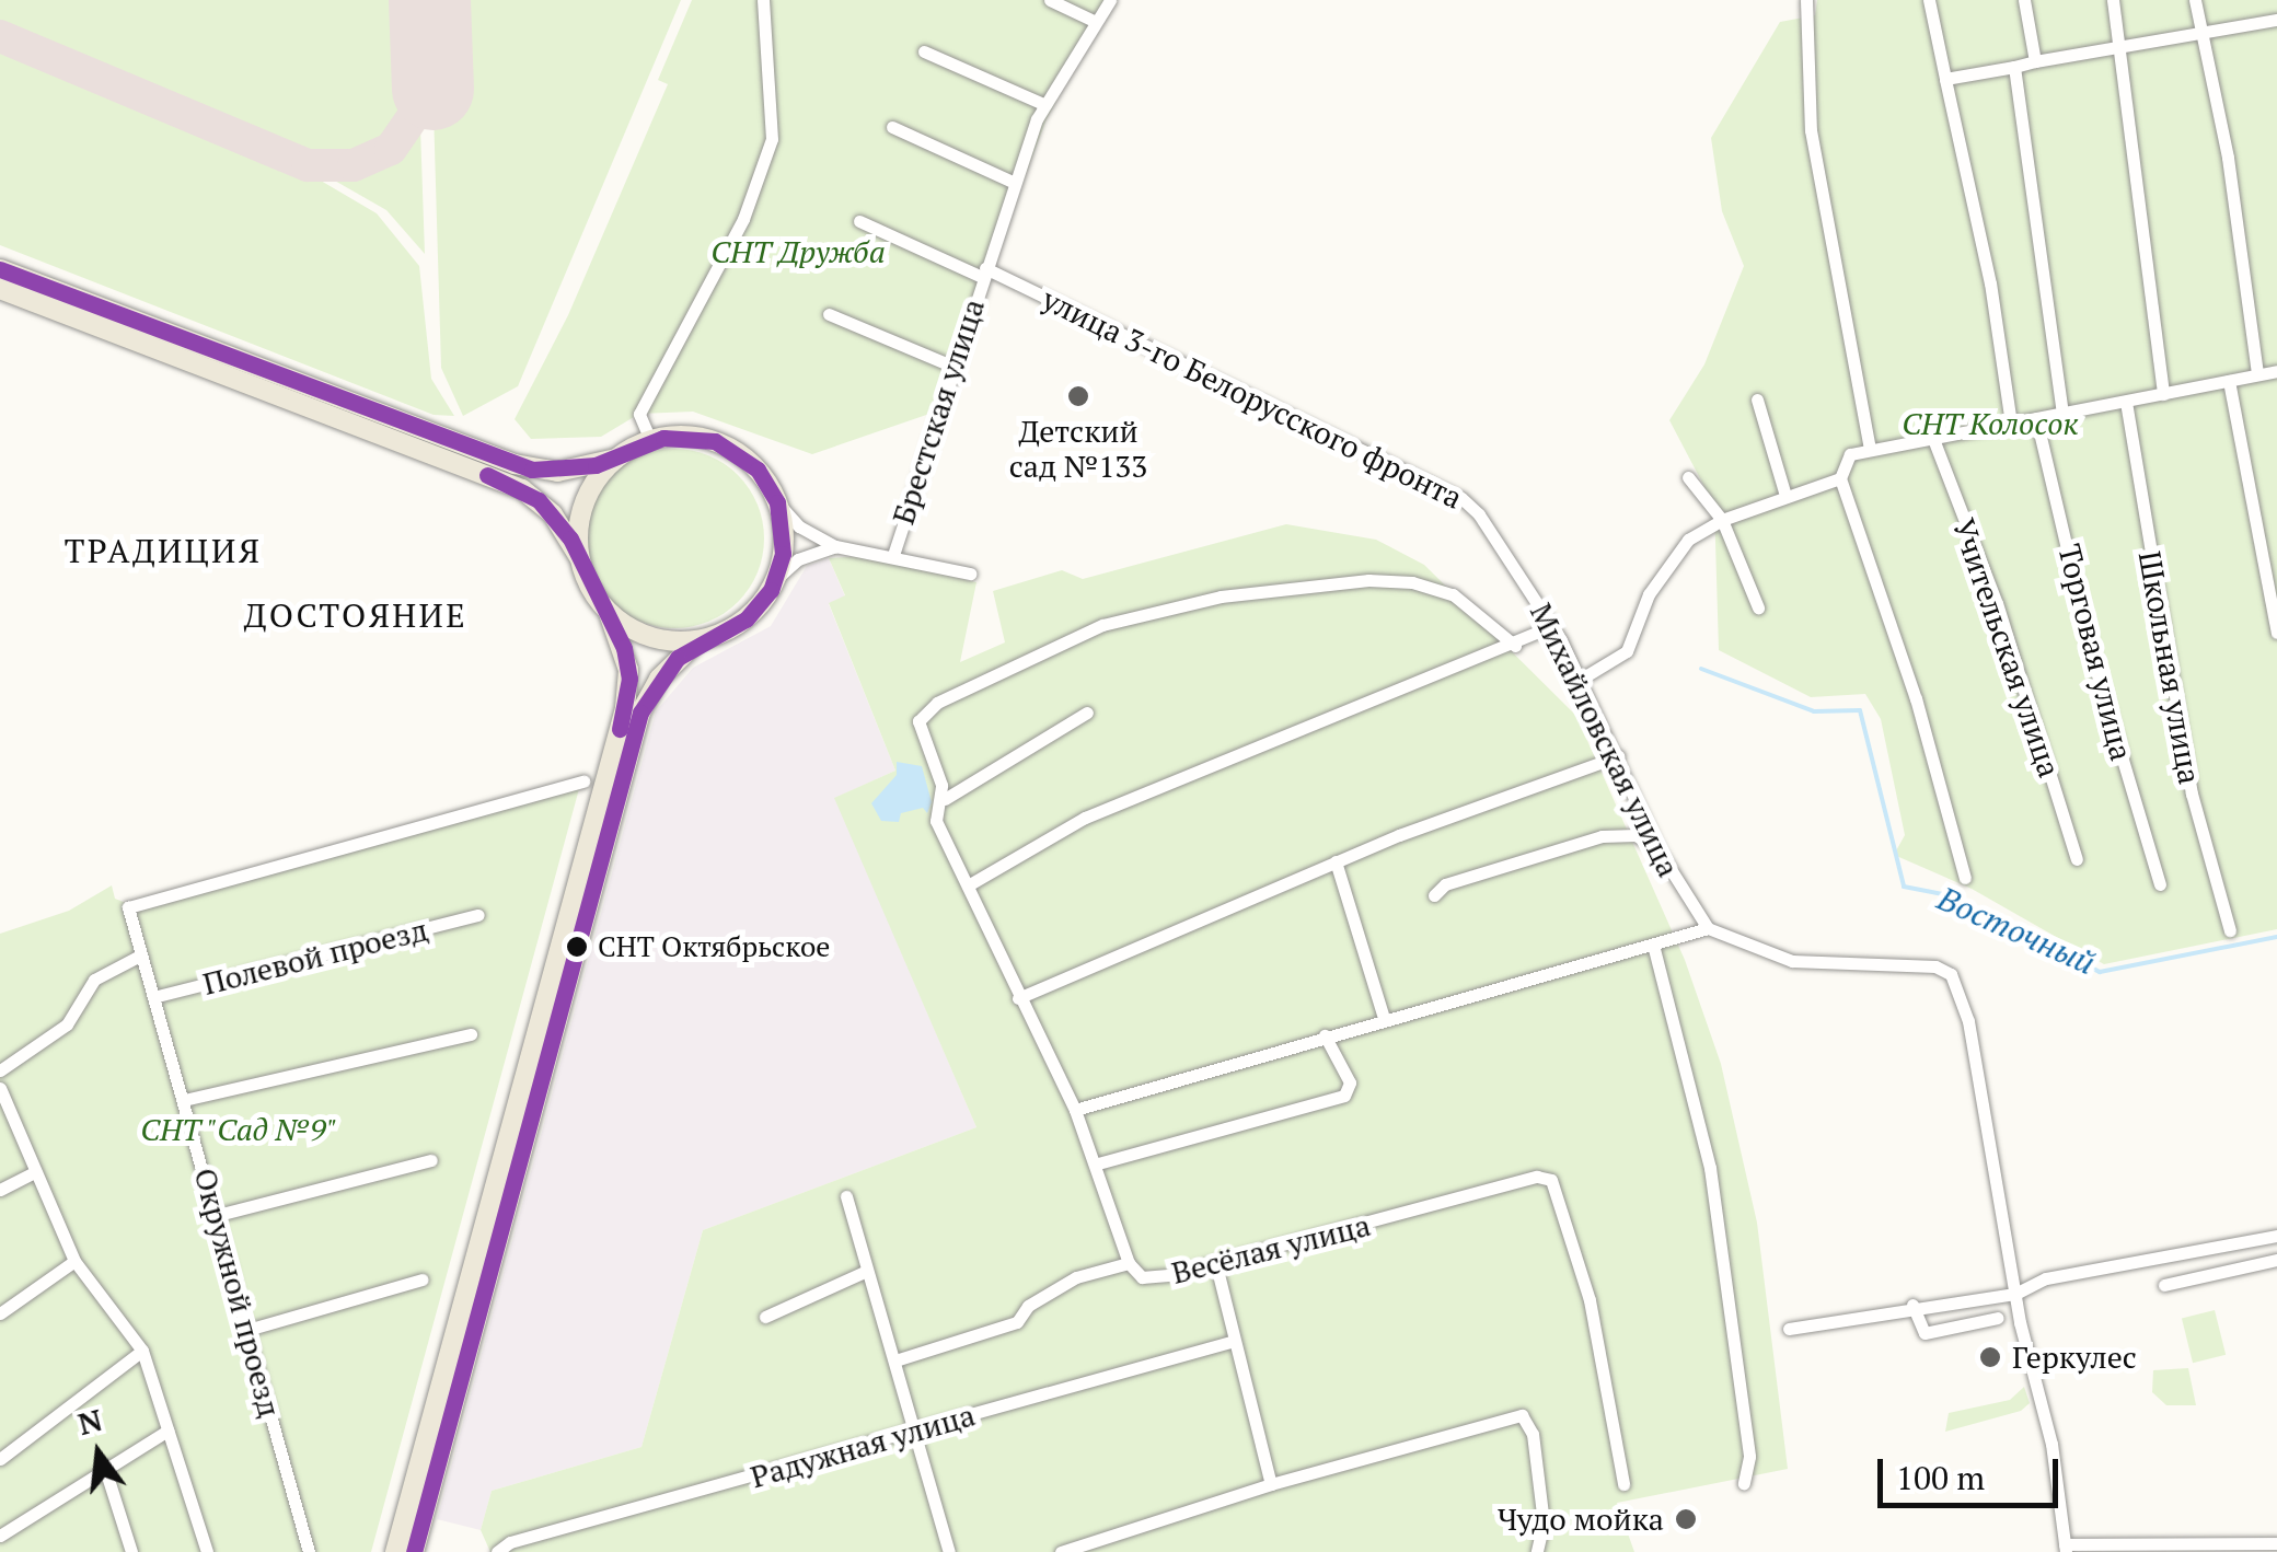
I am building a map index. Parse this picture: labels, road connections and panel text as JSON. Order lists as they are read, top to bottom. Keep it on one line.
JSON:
{"streets":{"street":["улица 3-го Белорусского фронта","Брестская улица","Учительская улица","Торговая улица","Школьная улица","Михайловская улица","Полевой проезд","Весёлая улица","Окружной проезд","Радужная улица"]},"crossings":[["улица 3-го Белорусского фронта","Брестская улица"],["улица 3-го Белорусского фронта","Михайловская улица"],["Полевой проезд","Окружной проезд"]],"districts":["ТРАДИЦИЯ","ДОСТОЯНИЕ"],"water":["Восточный"],"parks":["СНТ Дружба","СНТ Колосок","СНТ \"Сад №9\""],"places":["Детский сад №133","СНТ Октябрьское","Геркулес","Чудо мойка"],"scale_bar":"100 m","north":"top"}
